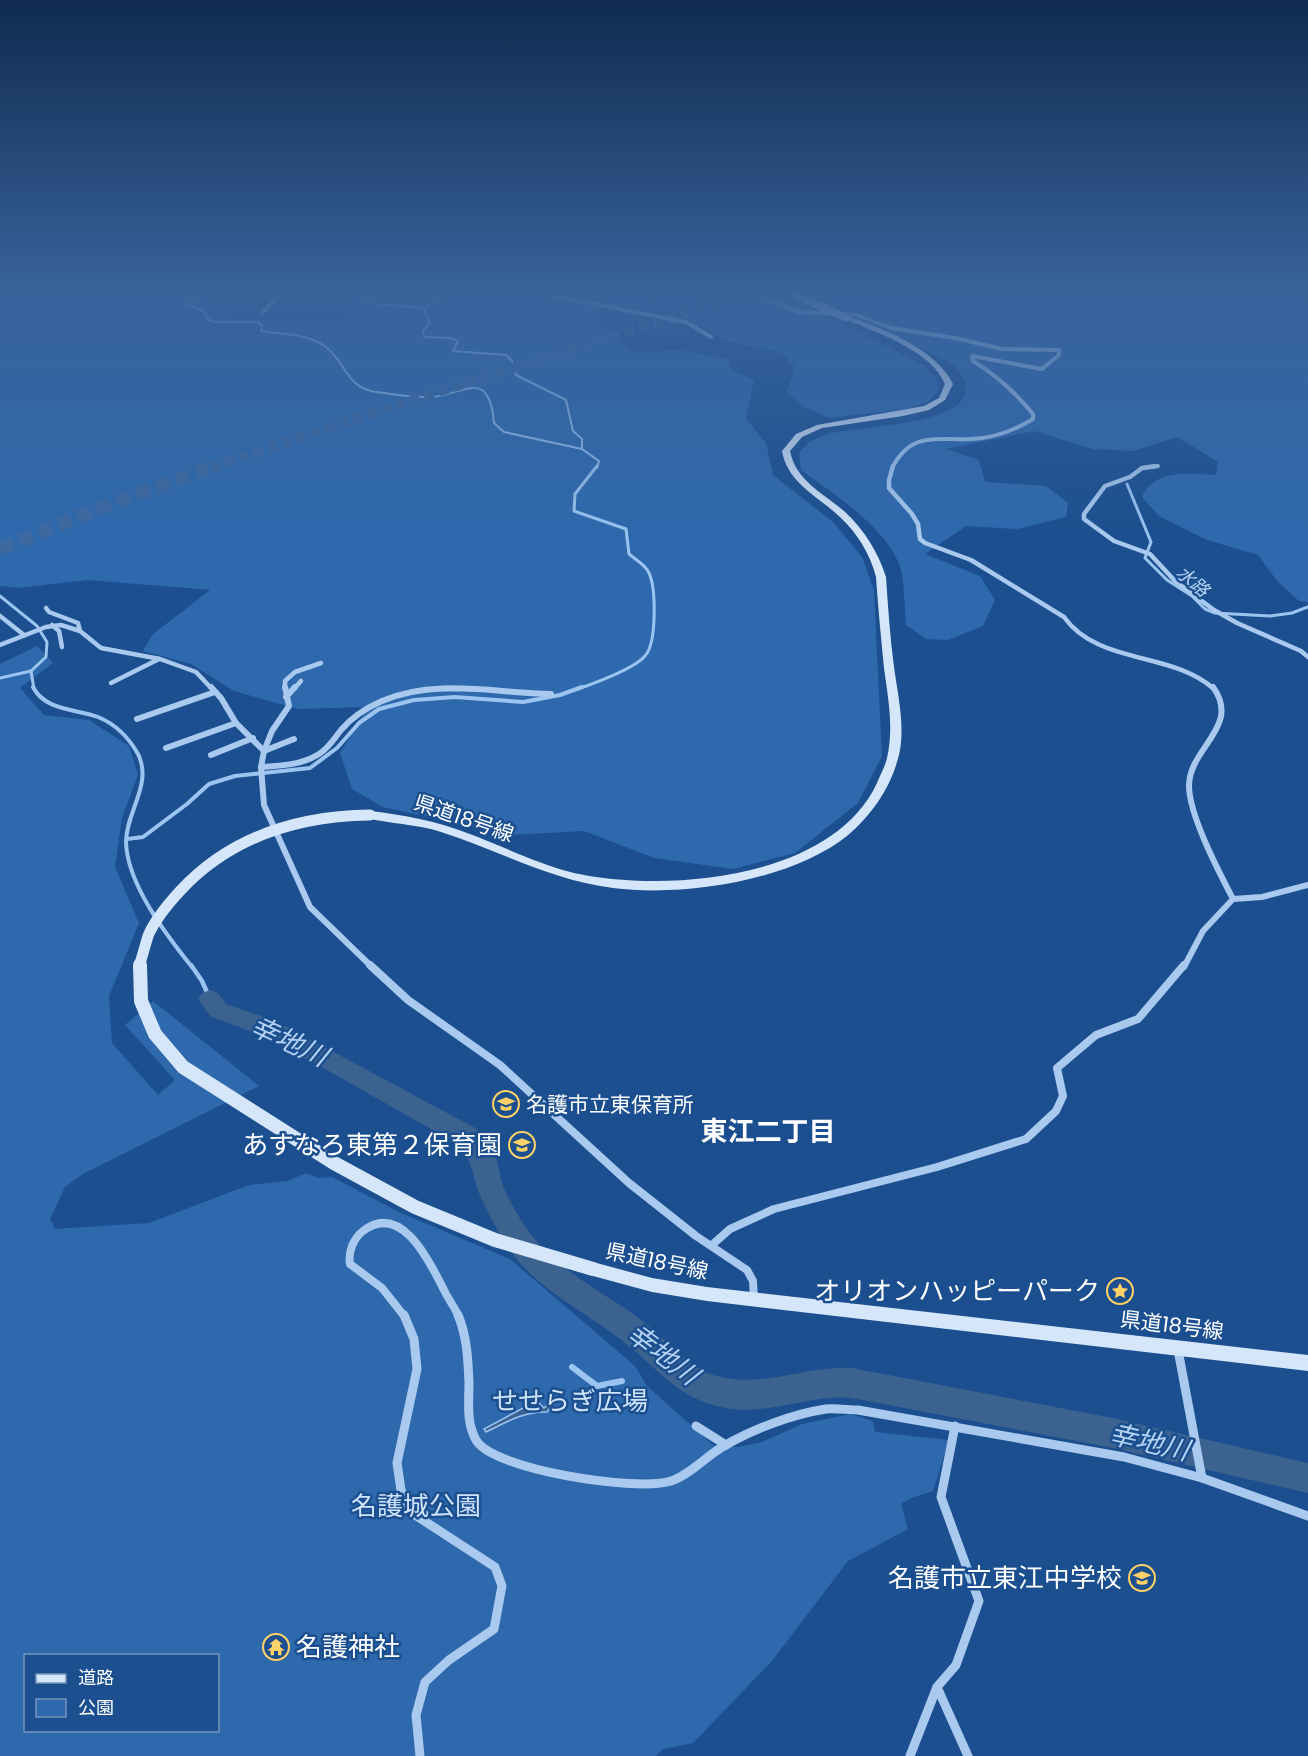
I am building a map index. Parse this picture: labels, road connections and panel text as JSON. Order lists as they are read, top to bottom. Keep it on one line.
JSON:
{"streets":{"main road":["県道18号線"]},"districts":["東江二丁目"],"water":["水路","幸地川"],"parks":["せせらぎ広場","名護城公園"],"places":{"school or university":["名護市立東保育所","あすなろ東第２保育園","名護市立東江中学校"],"place":["オリオンハッピーパーク"],"temple":["名護神社"]},"legend":["道路","公園"]}
